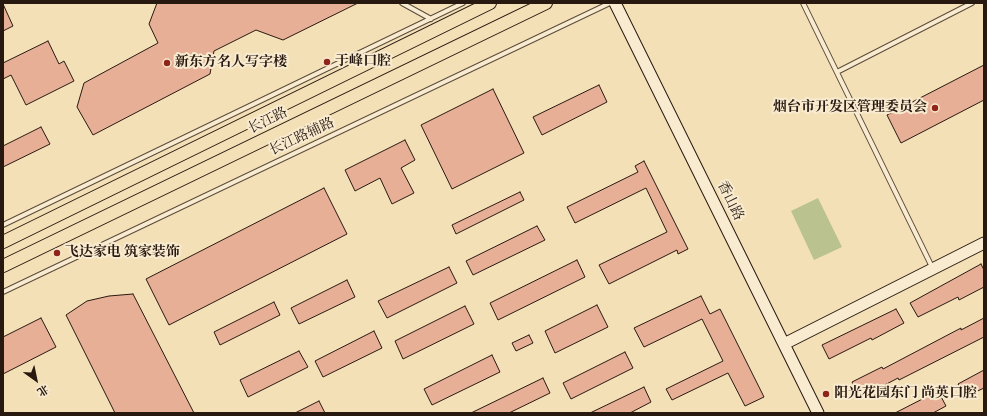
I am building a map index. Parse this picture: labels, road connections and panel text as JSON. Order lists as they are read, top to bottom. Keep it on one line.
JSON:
{"streets":{"main road":["长江路"],"street":["香山路"],"lane":["长江路辅路"]},"places":["于峰口腔","新东方名人写字楼","烟台市开发区管理委员会","飞达家电 筑家装饰","阳光花园东门 尚英口腔"],"north":"bottom right"}
